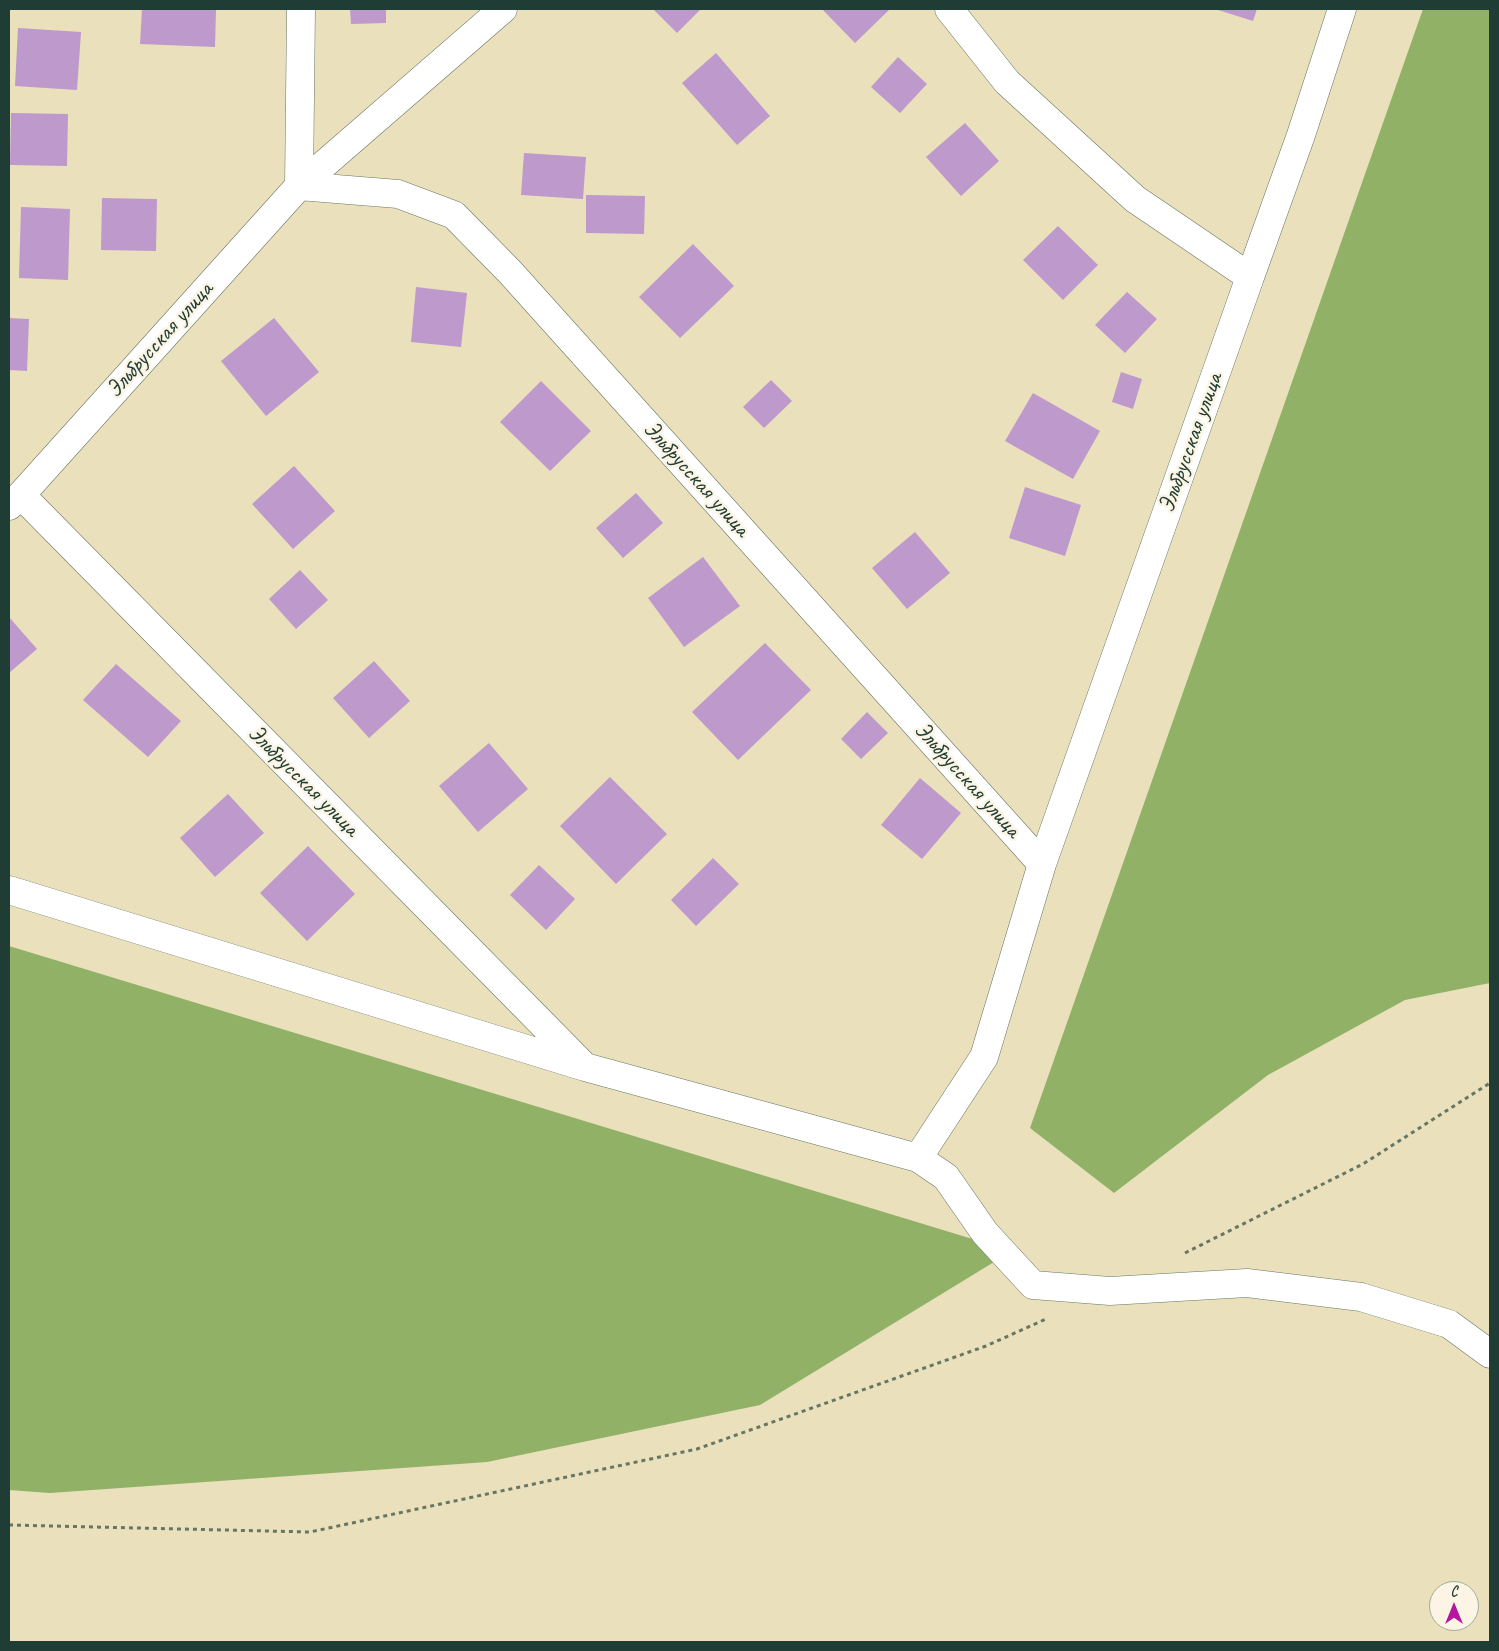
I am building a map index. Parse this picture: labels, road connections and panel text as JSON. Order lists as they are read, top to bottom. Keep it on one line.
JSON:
{"streets":{"street":["Эльбрусская улица"]},"north":"top"}
